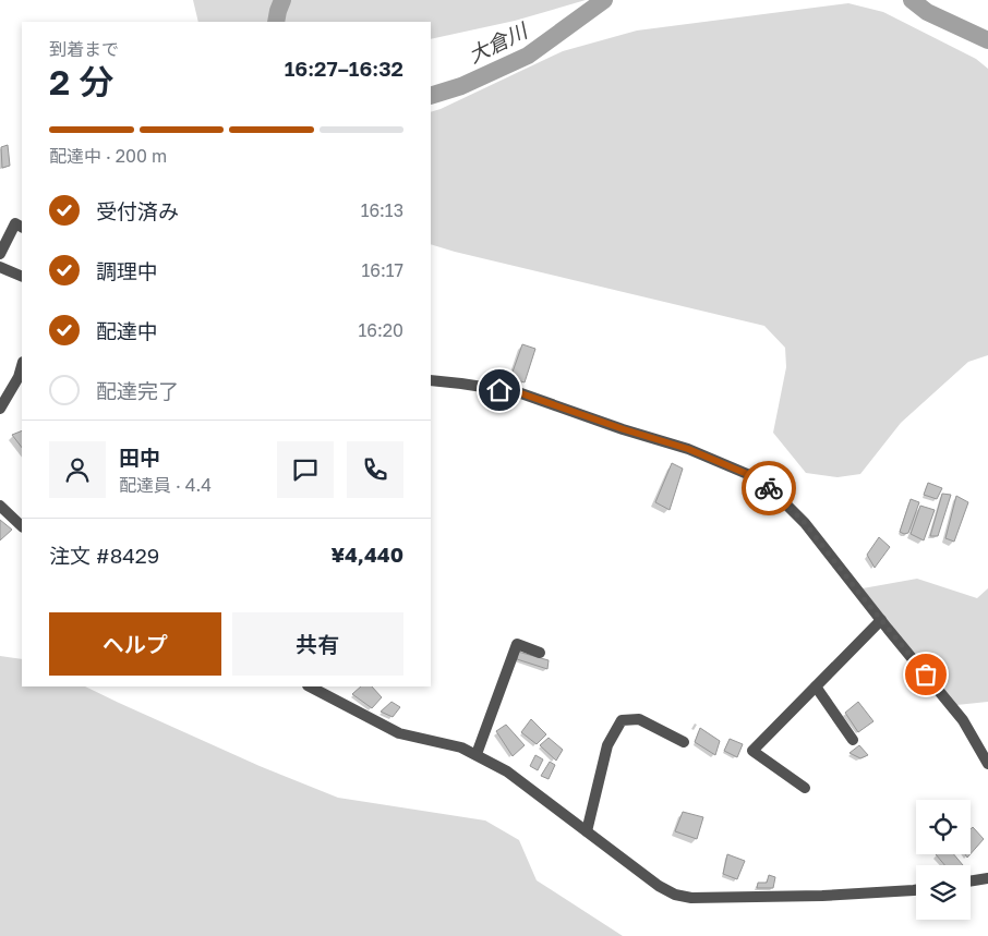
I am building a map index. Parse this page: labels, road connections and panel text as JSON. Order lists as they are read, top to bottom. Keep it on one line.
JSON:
{"water":["大倉川"],"page":{"heading":["2 分","到着まで","16:27–16:32"],"panel":["田中","配達員 · 4.4","注文 #8429","¥4,440"],"bar":"配達中 · 200 m","list":[["受付済み","16:13"],["調理中","16:17"],["配達中","16:20"],"配達完了"],"buttons":["ヘルプ","共有"]}}
